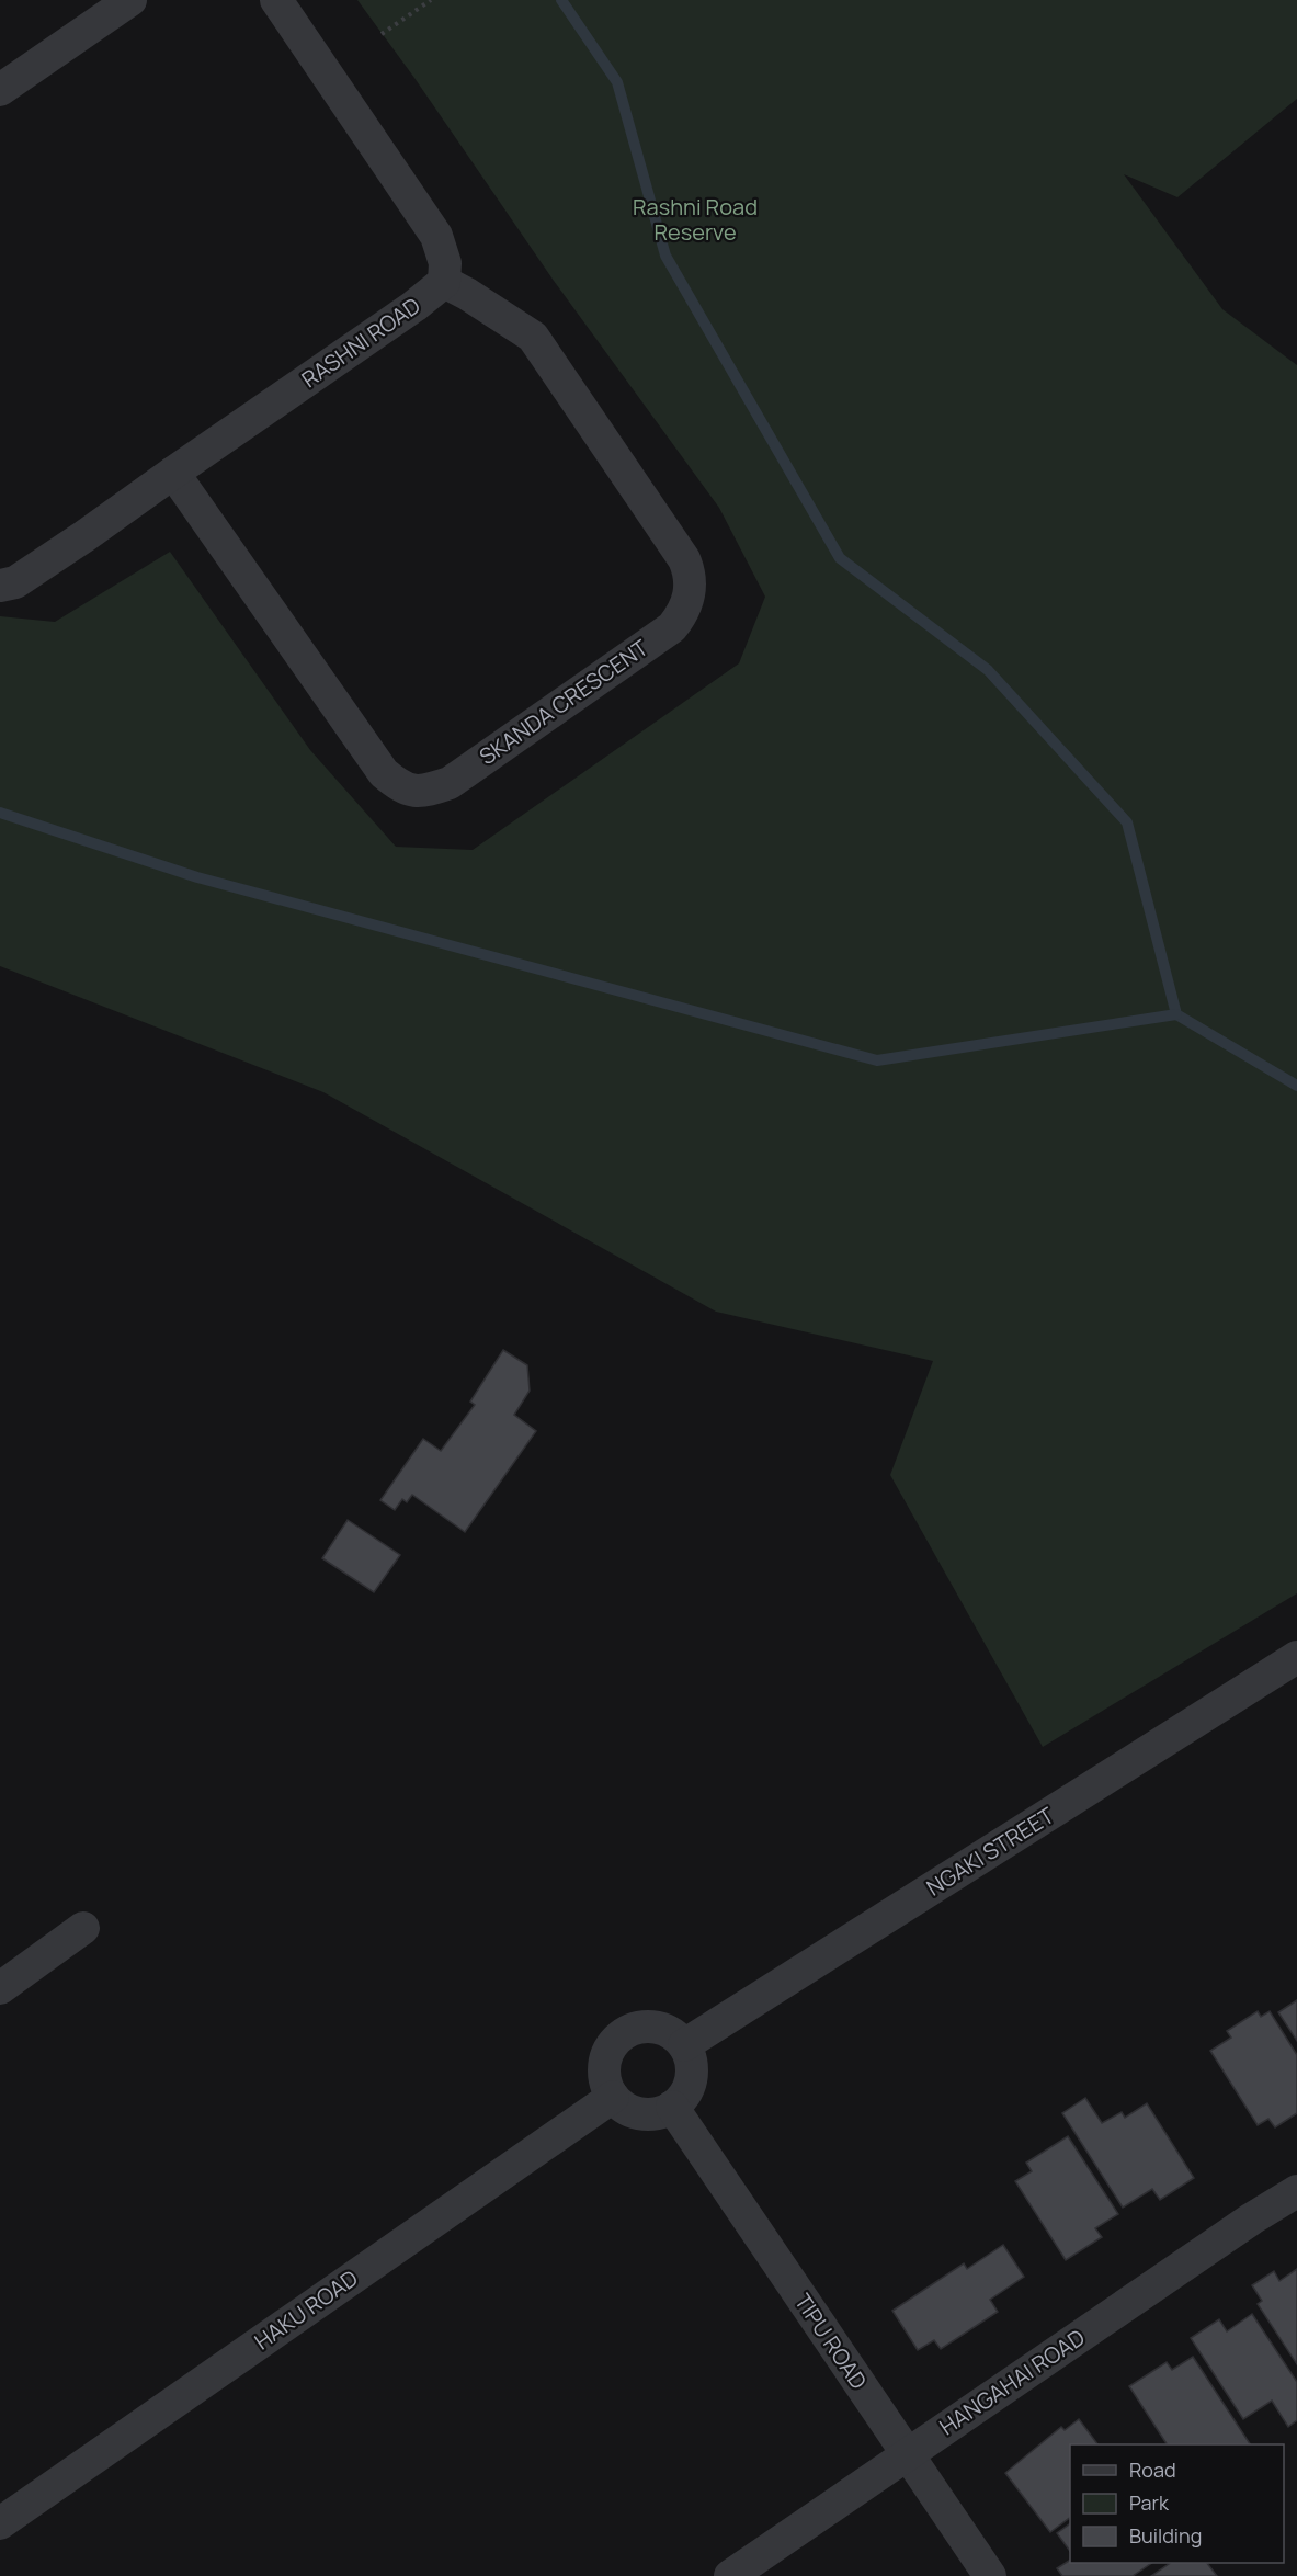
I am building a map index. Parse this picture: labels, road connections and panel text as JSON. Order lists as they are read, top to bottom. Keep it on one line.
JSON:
{"streets":{"street":["RASHNI ROAD","SKANDA CRESCENT","NGAKI STREET","HAKU ROAD","TIPU ROAD","HANGAHAI ROAD"]},"crossings":[["RASHNI ROAD","SKANDA CRESCENT"],["NGAKI STREET","HAKU ROAD"],["NGAKI STREET","TIPU ROAD"],["HAKU ROAD","TIPU ROAD"],["TIPU ROAD","HANGAHAI ROAD"]],"parks":["Rashni Road Reserve"],"legend":["Road","Park","Building"]}
